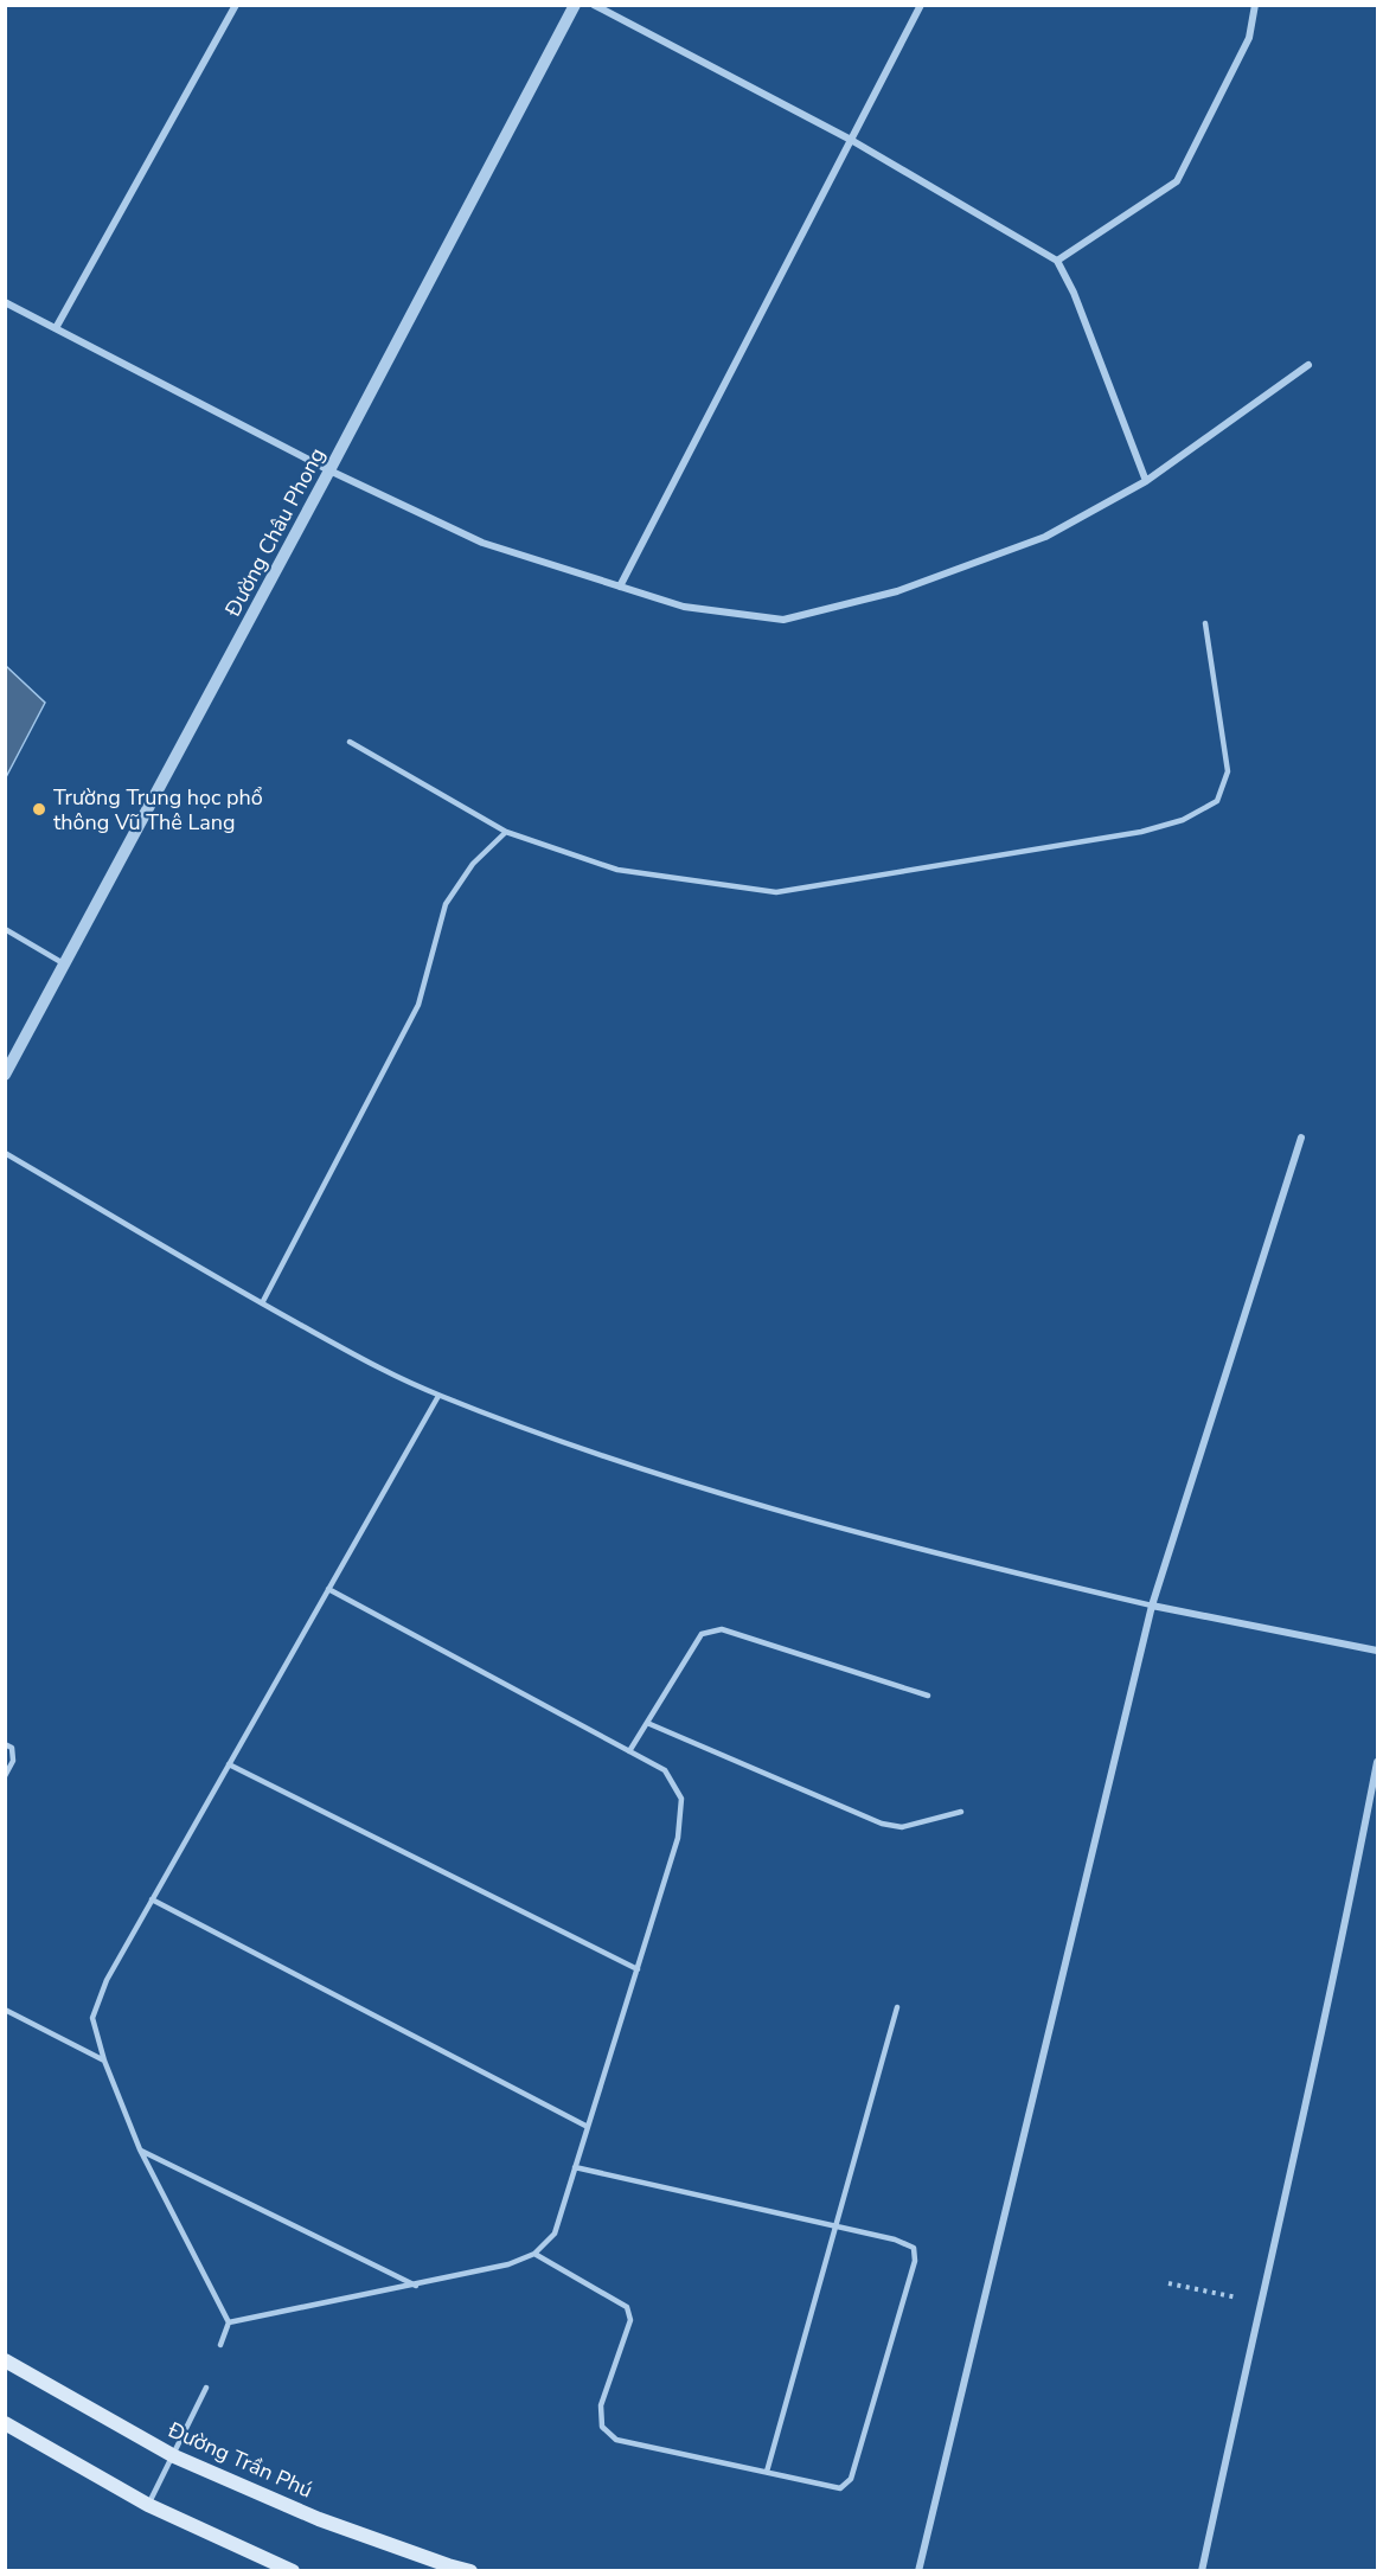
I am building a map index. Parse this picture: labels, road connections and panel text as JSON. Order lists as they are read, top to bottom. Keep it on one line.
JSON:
{"streets":{"main road":["Đường Trần Phú"],"street":["Đường Châu Phong"]},"places":["Trường Trung học phổ thông Vũ Thê Lang"]}
